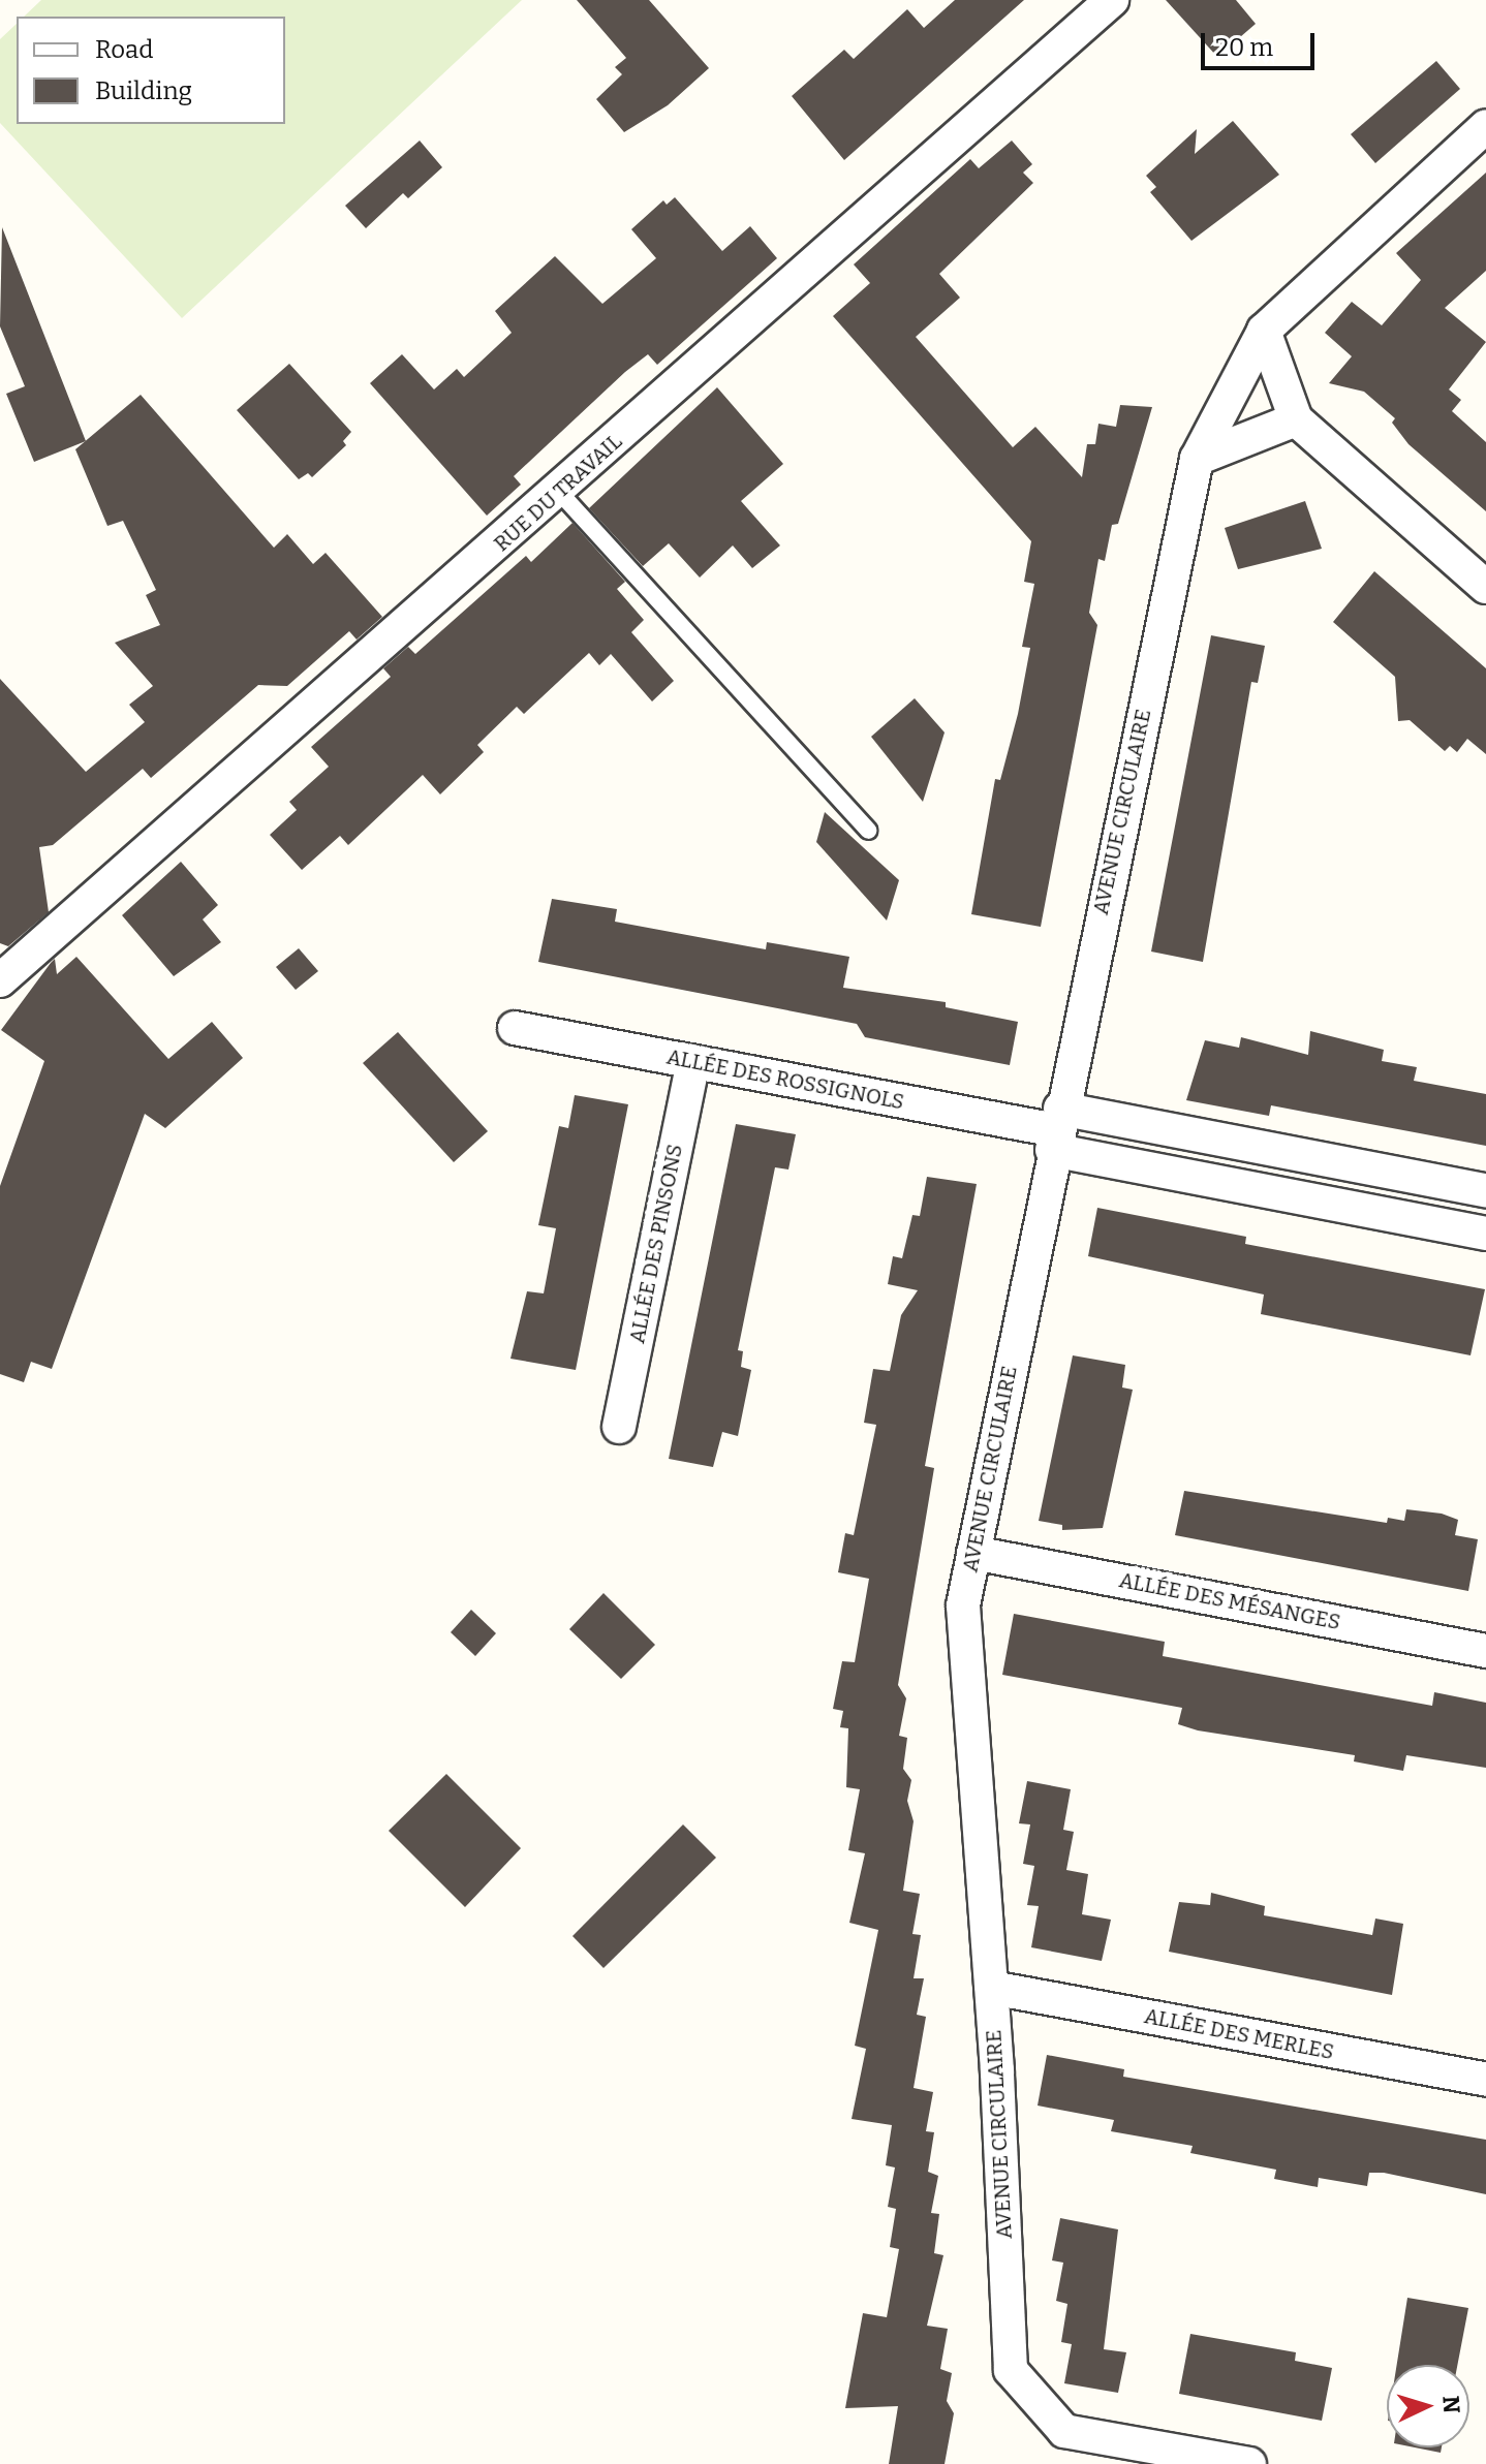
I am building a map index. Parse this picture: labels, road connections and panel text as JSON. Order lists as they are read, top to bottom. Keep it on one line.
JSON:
{"streets":{"street":["RUE DU TRAVAIL","AVENUE CIRCULAIRE","ALLÉE DES ROSSIGNOLS","ALLÉE DES PINSONS","ALLÉE DES MÉSANGES","ALLÉE DES MERLES"]},"crossings":[["AVENUE CIRCULAIRE","ALLÉE DES ROSSIGNOLS"],["AVENUE CIRCULAIRE","ALLÉE DES MÉSANGES"],["AVENUE CIRCULAIRE","ALLÉE DES MERLES"],["ALLÉE DES ROSSIGNOLS","ALLÉE DES PINSONS"]],"legend":["Road","Building"],"scale_bar":"20 m","north":"right"}
